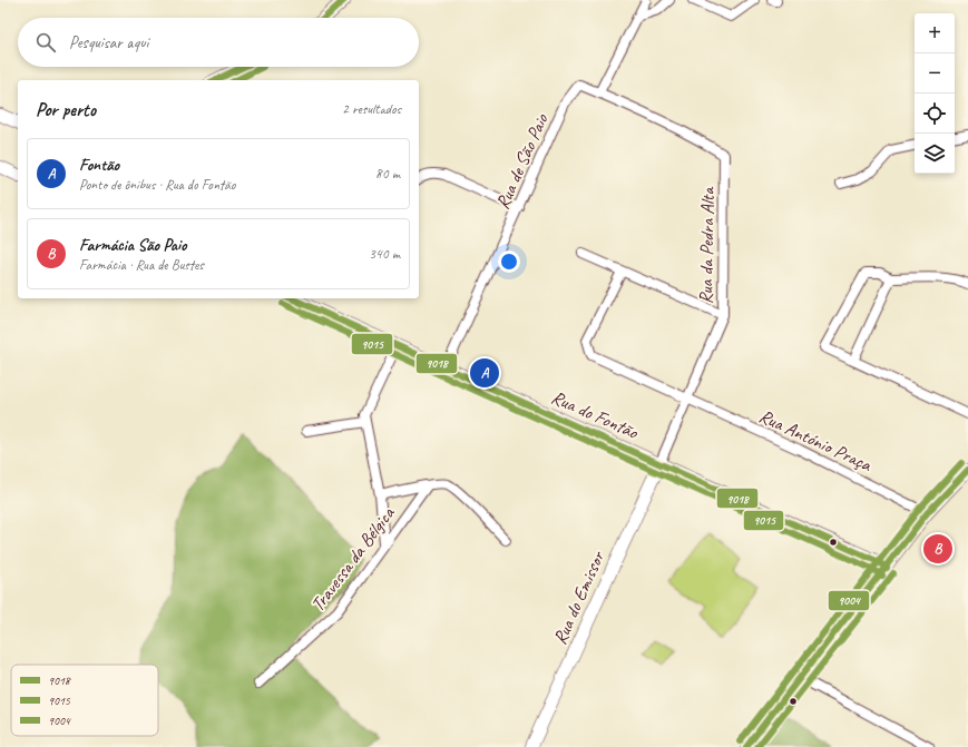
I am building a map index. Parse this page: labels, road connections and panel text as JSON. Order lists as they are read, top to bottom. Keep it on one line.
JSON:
{"streets":{"main road":["Rua do Fontão","Rua do Emissor"],"street":["Rua de São Paio","Rua da Pedra Alta","Rua António Praça","Travessa da Bélgica"]},"crossings":[["Rua de São Paio","Rua da Pedra Alta"],["Rua de São Paio","Rua do Fontão"],["Rua da Pedra Alta","Rua do Fontão"],["Rua da Pedra Alta","Rua António Praça"],["Rua da Pedra Alta","Rua do Emissor"],["Rua do Fontão","Rua do Emissor"]],"lines":["transit line 9018","transit line 9015","transit line 9004"],"legend":["9018","9015","9004"],"page":{"map_buttons":["+","−"],"search":"Pesquisar aqui","heading":["Por perto","2 resultados"],"list":[{"mark":"A","name":"Fontão","note":"Ponto de ônibus · Rua do Fontão","value":"80 m"},{"mark":"B","name":"Farmácia São Paio","note":"Farmácia · Rua de Bustes","value":"340 m"}],"pins":["A","B"]}}
